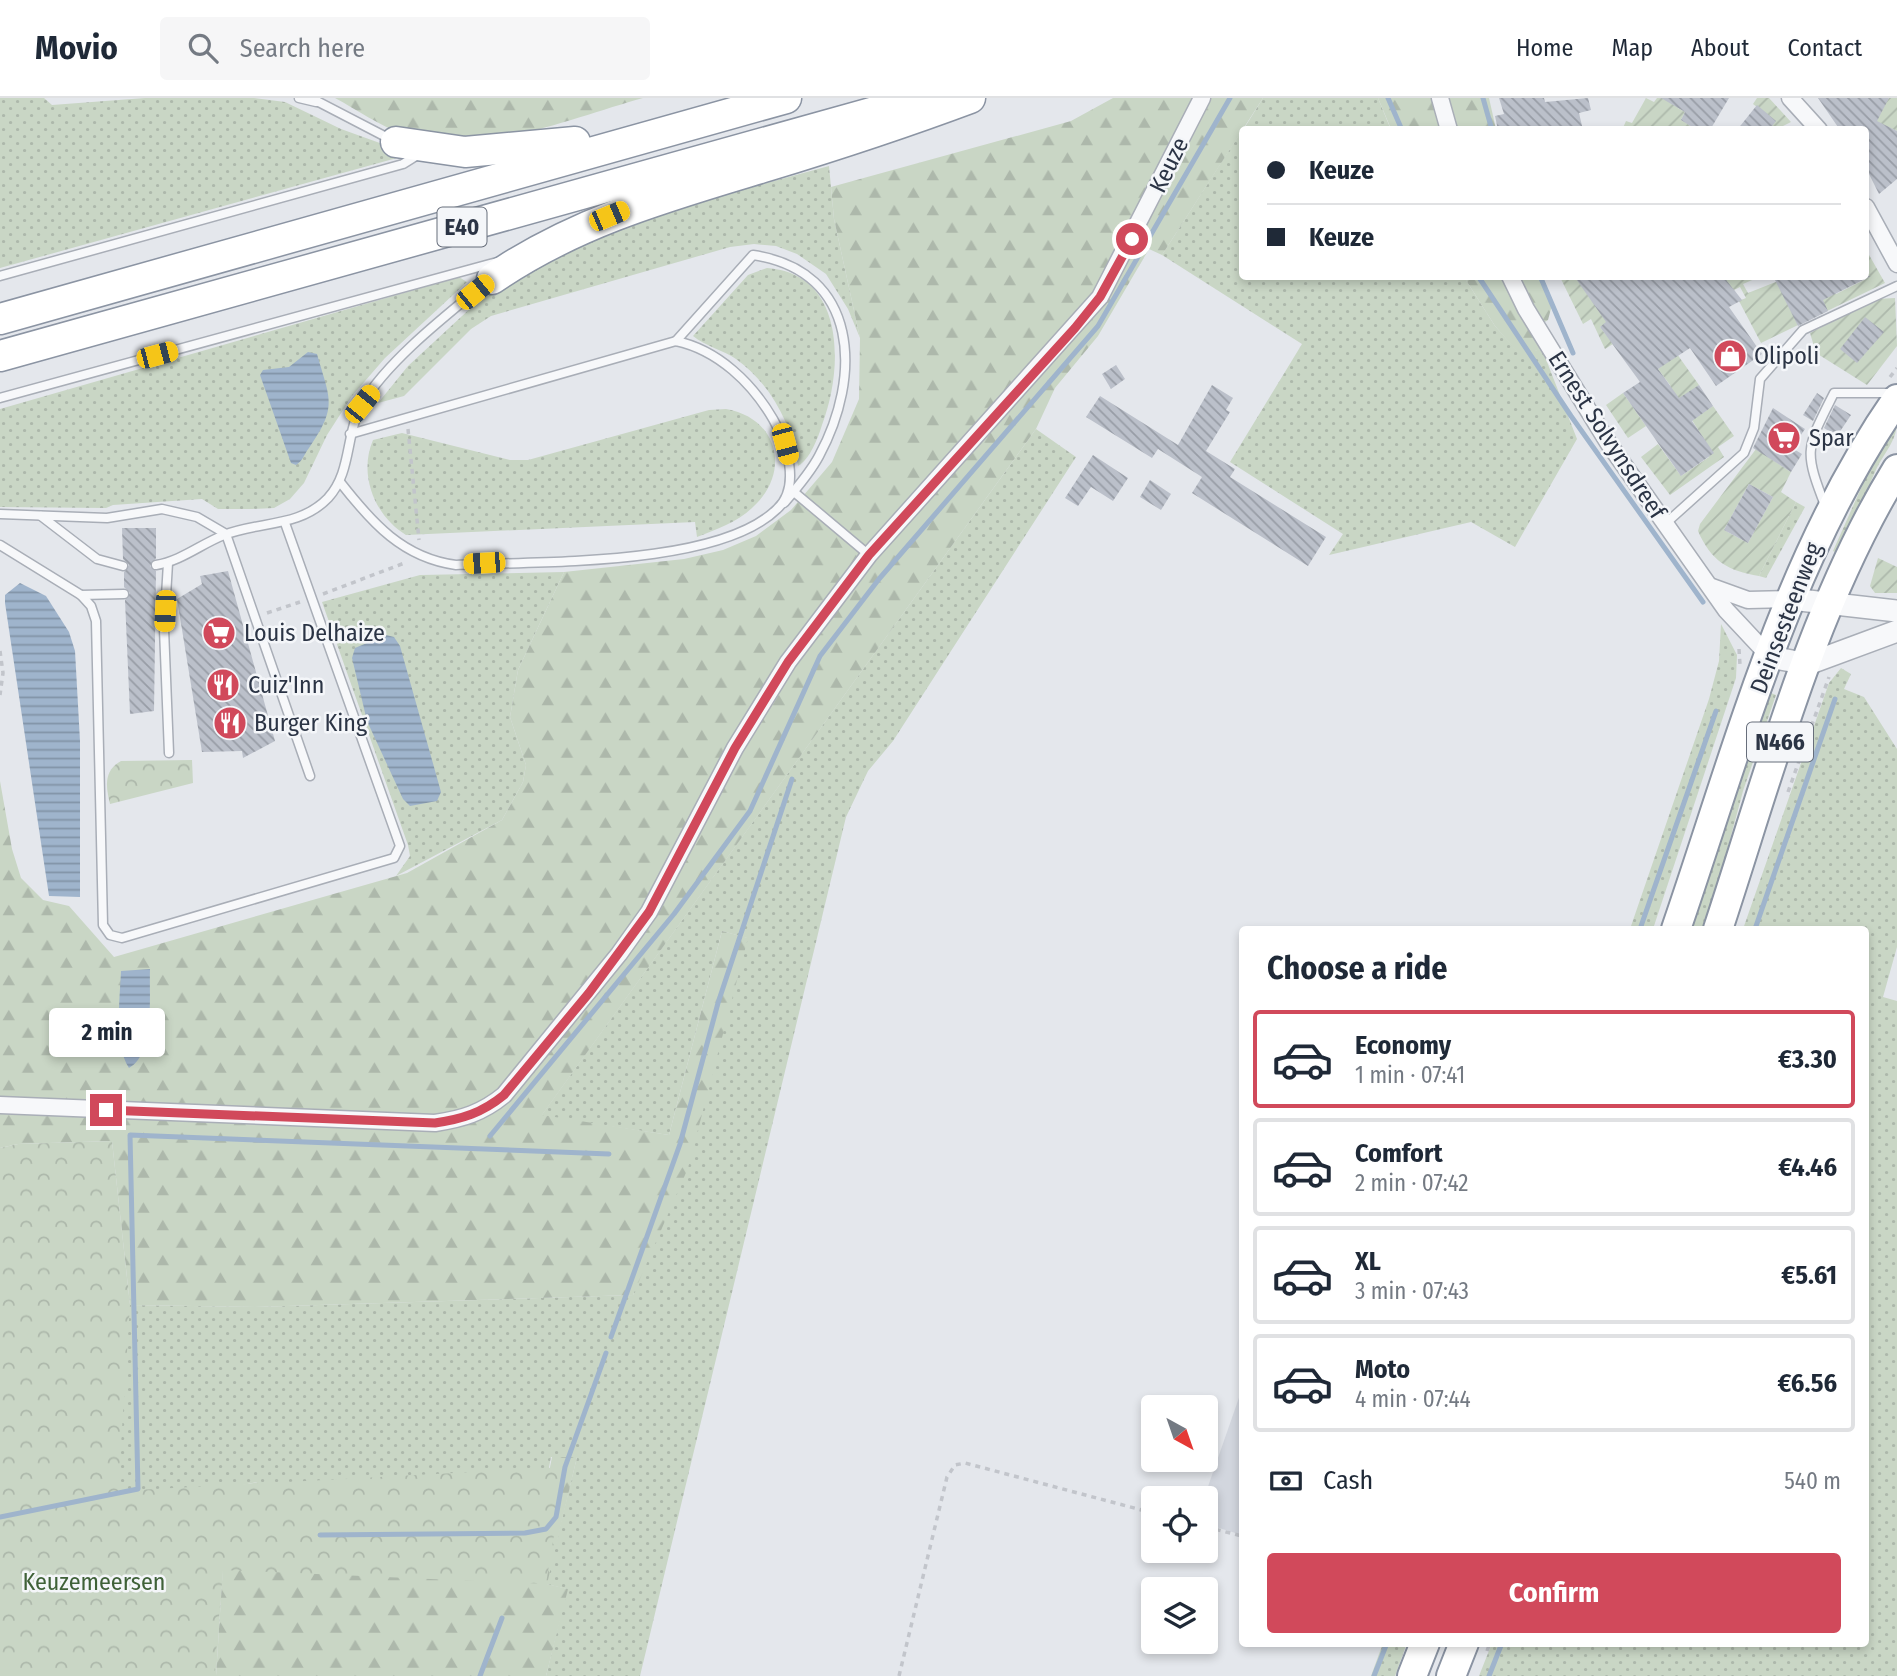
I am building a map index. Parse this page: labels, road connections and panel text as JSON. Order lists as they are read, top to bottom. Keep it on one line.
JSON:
{"streets":{"highway":["E40","Deinsesteenweg","N466"],"street":["Keuze","Ernest Solvynsdreef"]},"crossings":[["Ernest Solvynsdreef","Deinsesteenweg"]],"parks":["Keuzemeersen"],"places":{"shop":["Olipoli"],"supermarket":["Spar","Louis Delhaize"],"restaurant":["Cuiz'Inn","Burger King"]},"north":"bottom right","page":{"header":"Movio","search":"Search here","nav":["Home","Map","About","Contact"],"banner":["Keuze","Keuze"],"heading":"Choose a ride","bubble":"2 min","list":[{"name":"Economy","note":"1 min · 07:41","value":"€3.30"},{"name":"Comfort","note":"2 min · 07:42","value":"€4.46"},{"name":"XL","note":"3 min · 07:43","value":"€5.61"},{"name":"Moto","note":"4 min · 07:44","value":"€6.56"}],"pay":["Cash","540 m"],"buttons":"Confirm"}}
